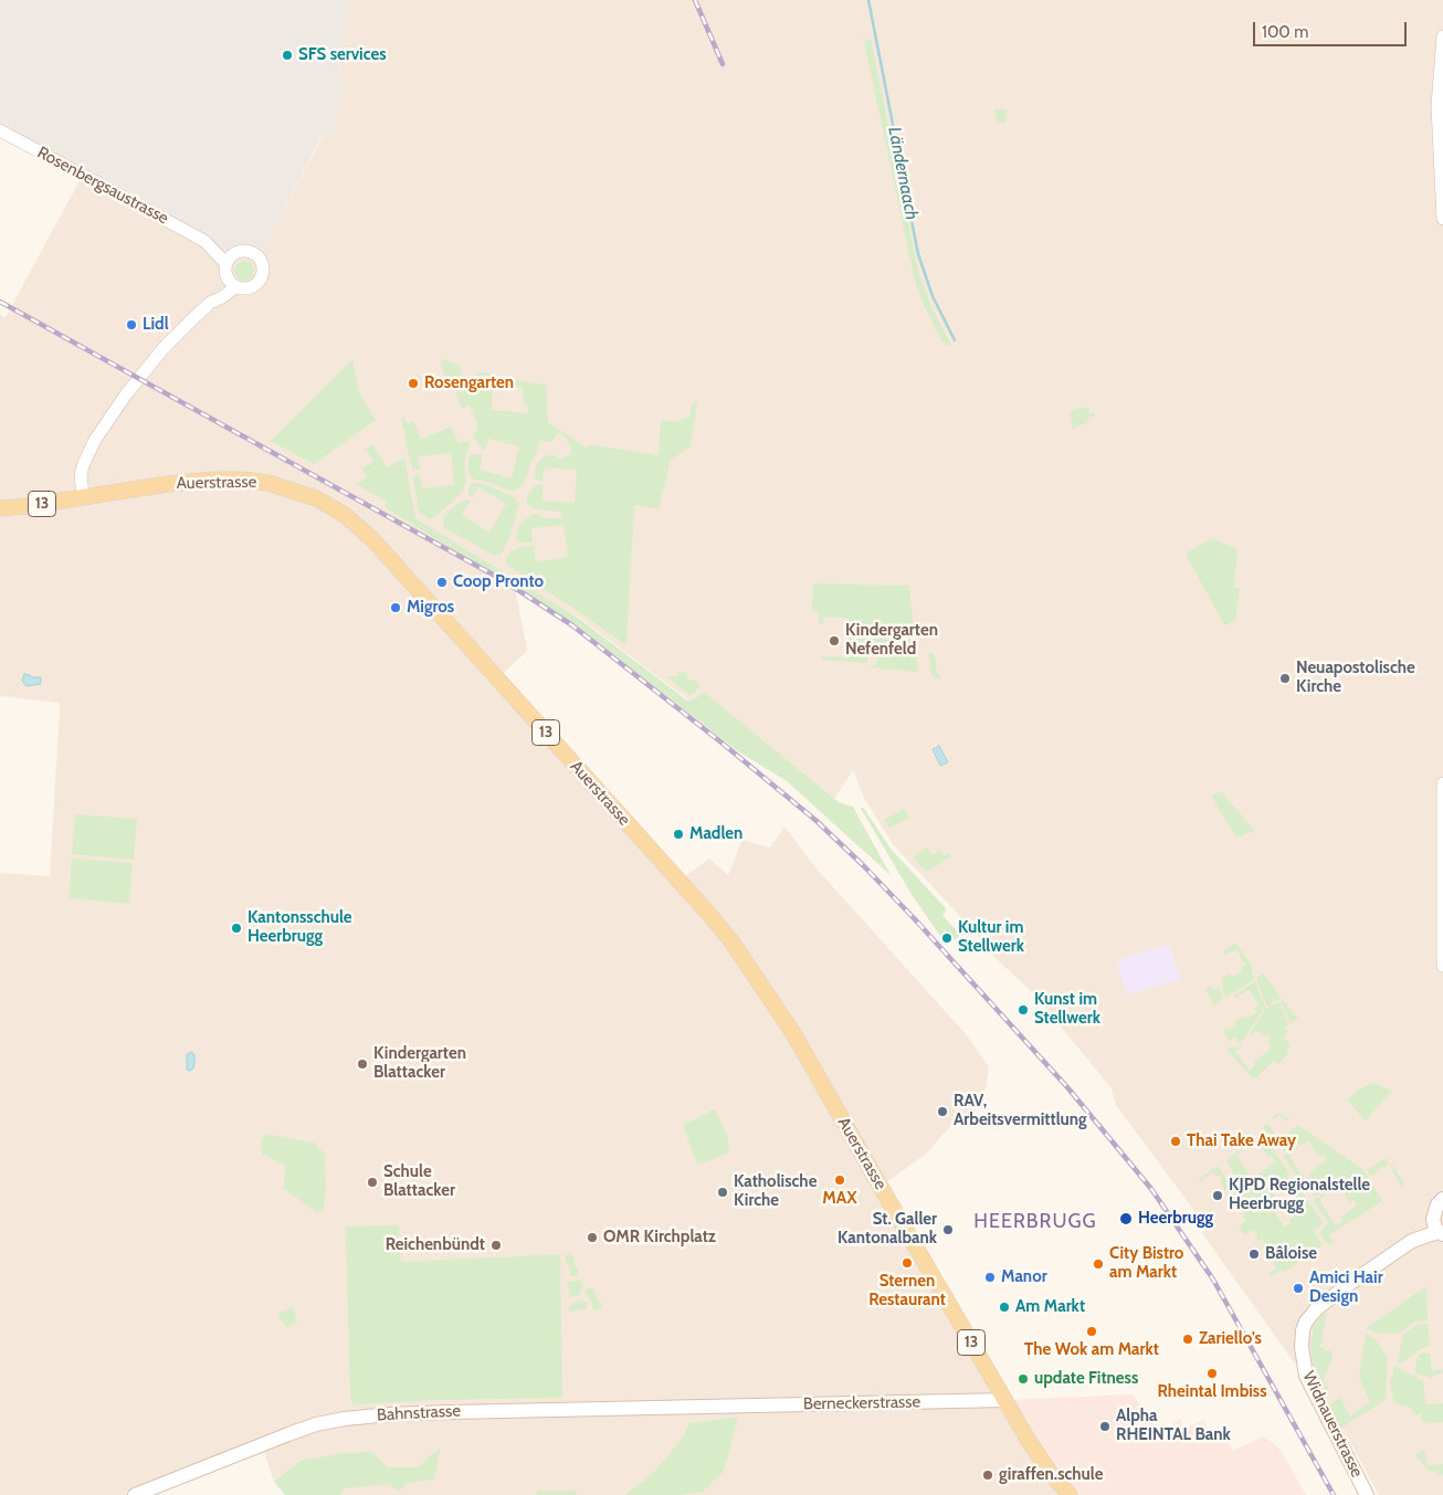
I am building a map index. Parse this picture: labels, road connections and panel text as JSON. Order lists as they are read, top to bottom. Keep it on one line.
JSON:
{"streets":{"main road":["Auerstrasse","13","Berneckerstrasse","Bahnstrasse","Widnauerstrasse"],"street":["Rosenbergsaustrasse"]},"crossings":[["Auerstrasse","13"],["Auerstrasse","Berneckerstrasse"],["13","Berneckerstrasse"],["Berneckerstrasse","Bahnstrasse"]],"districts":["HEERBRUGG"],"water":["Ländernaach"],"places":["SFS services","Lidl","Rosengarten","Coop Pronto","Migros","Kindergarten Nefenfeld","Neuapostolische Kirche","Madlen","Kantonsschule Heerbrugg","Kultur im Stellwerk","Kunst im Stellwerk","Kindergarten Blattacker","RAV, Arbeitsvermittlung","Thai Take Away","MAX","Schule Blattacker","Katholische Kirche","KJPD Regionalstelle Heerbrugg","Heerbrugg","St. Galler Kantonalbank","OMR Kirchplatz","Reichenbündt","Bâloise","Sternen Restaurant","City Bistro am Markt","Manor","Amici Hair Design","Am Markt","The Wok am Markt","Zariello's","Rheintal Imbiss","update Fitness","Alpha RHEINTAL Bank","giraffen.schule"],"scale_bar":"100 m"}
